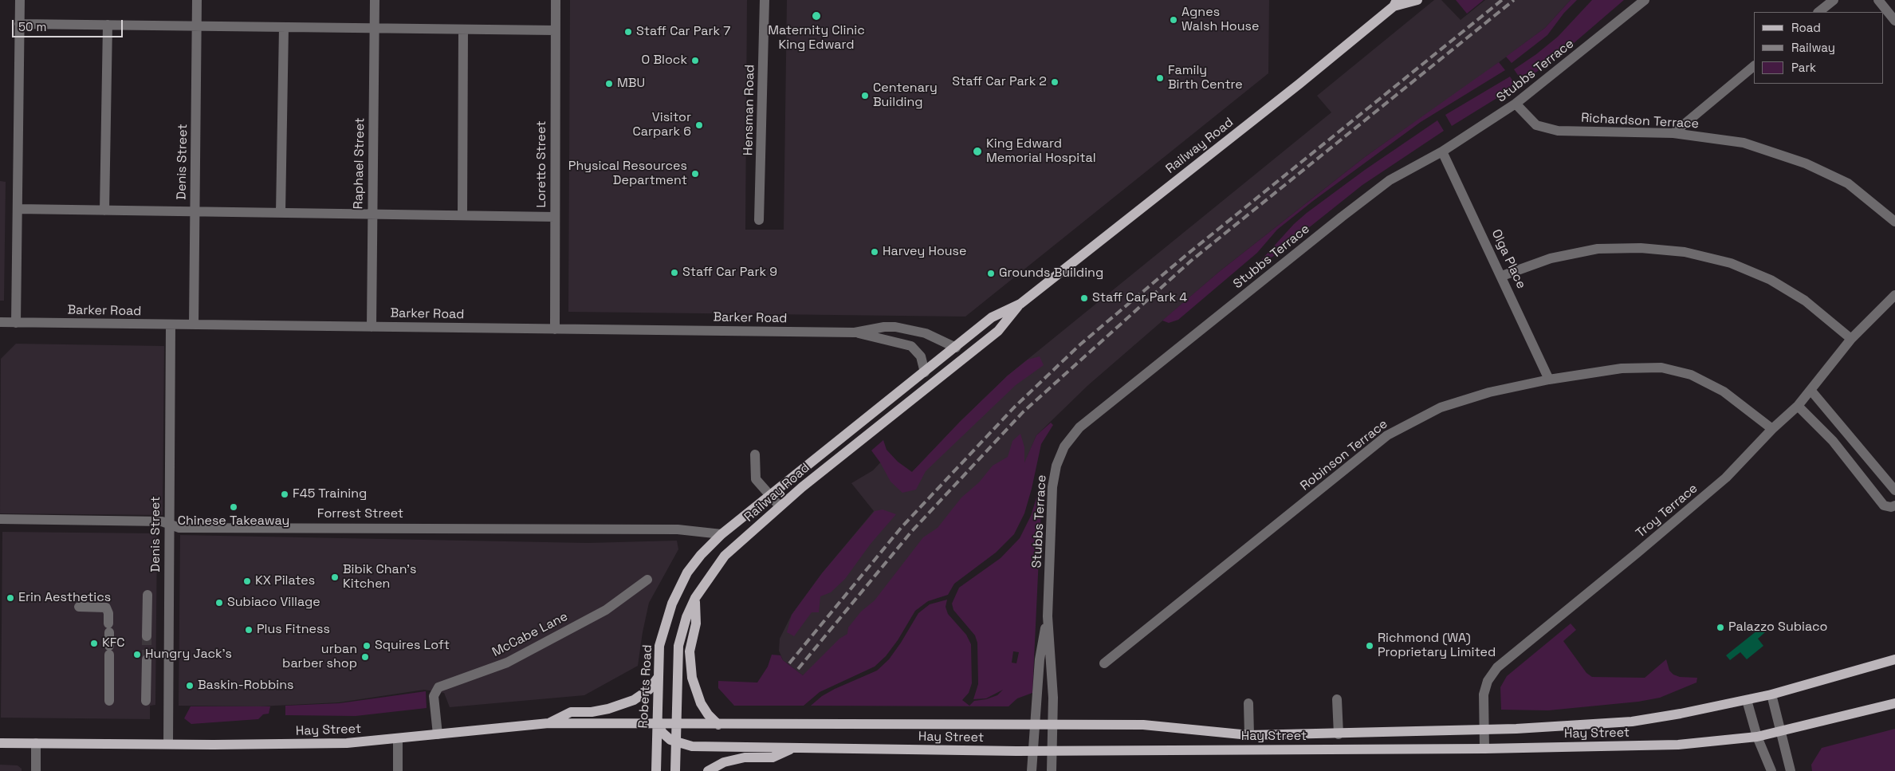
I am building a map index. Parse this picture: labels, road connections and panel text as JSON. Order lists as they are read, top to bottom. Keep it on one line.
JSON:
{"streets":{"main road":["Railway Road","Roberts Road","Hay Street"],"street":["Stubbs Terrace","Hensman Road","Richardson Terrace","Denis Street","Raphael Street","Loretto Street","Olga Place","Barker Road","Robinson Terrace","Troy Terrace","Forrest Street","McCabe Lane"]},"crossings":[["Stubbs Terrace","Richardson Terrace"],["Stubbs Terrace","Olga Place"],["Stubbs Terrace","Hay Street"],["Railway Road","Barker Road"],["Railway Road","Roberts Road"],["Railway Road","Hay Street"],["Denis Street","Barker Road"],["Denis Street","Forrest Street"],["Denis Street","Hay Street"],["Raphael Street","Barker Road"],["Loretto Street","Barker Road"],["Olga Place","Robinson Terrace"],["Robinson Terrace","Troy Terrace"],["Troy Terrace","Hay Street"],["Forrest Street","Roberts Road"],["McCabe Lane","Hay Street"],["Roberts Road","Hay Street"]],"places":["Maternity Clinic King Edward","Agnes Walsh House","Staff Car Park 7","O Block","Family Birth Centre","Staff Car Park 2","MBU","Centenary Building","Visitor Carpark 6","King Edward Memorial Hospital","Physical Resources Department","Harvey House","Staff Car Park 9","Grounds Building","Staff Car Park 4","F45 Training","Chinese Takeaway","Bibik Chan's Kitchen","KX Pilates","Erin Aesthetics","Subiaco Village","Palazzo Subiaco","Plus Fitness","KFC","Squires Loft","Richmond (WA) Proprietary Limited","Hungry Jack's","urban barber shop","Baskin-Robbins"],"legend":["Road","Railway","Park"],"scale_bar":"50 m"}
